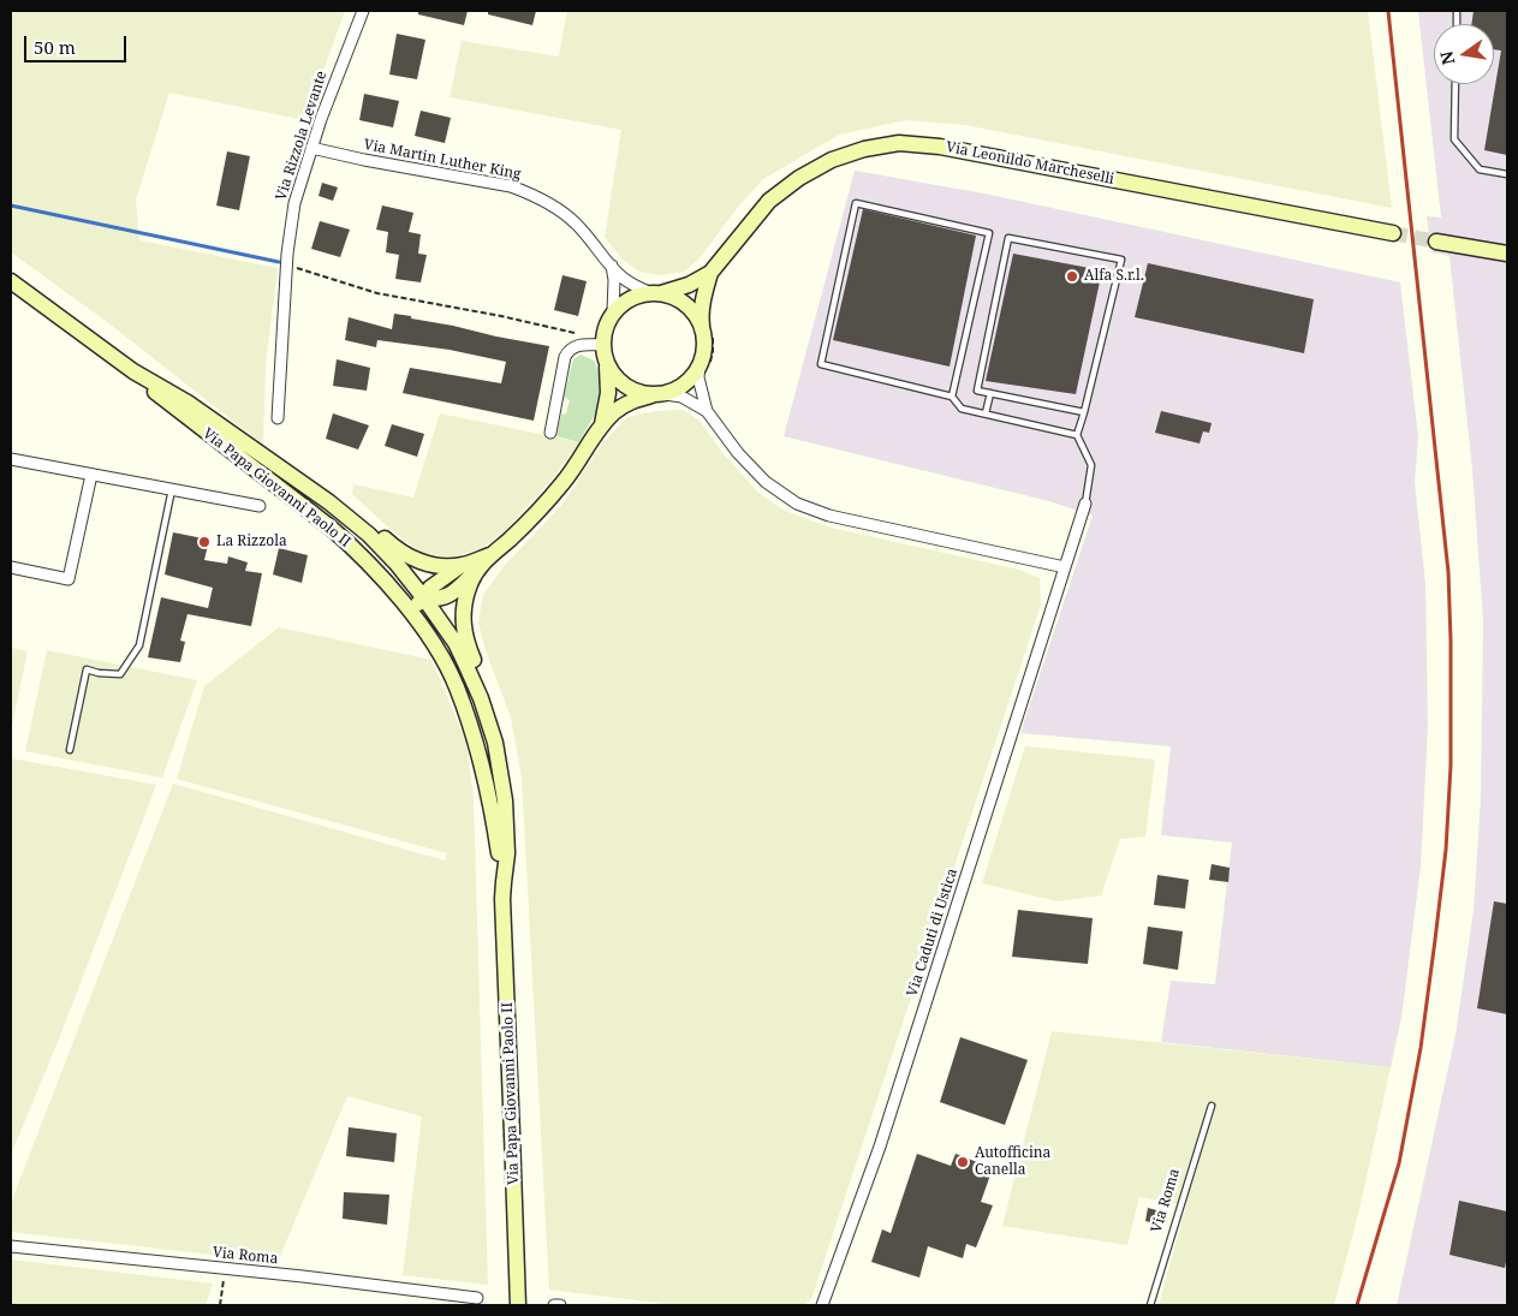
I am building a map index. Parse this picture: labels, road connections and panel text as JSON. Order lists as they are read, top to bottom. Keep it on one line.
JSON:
{"streets":{"street":["Via Rizzola Levante","Via Martin Luther King","Via Leonildo Marcheselli","Via Papa Giovanni Paolo II","Via Caduti di Ustica","Via Roma"]},"crossings":[["Via Rizzola Levante","Via Martin Luther King"],["Via Martin Luther King","Via Leonildo Marcheselli"]],"places":["Alfa S.r.l.","La Rizzola","Autofficina Canella"],"scale_bar":"50 m","north":"left"}
